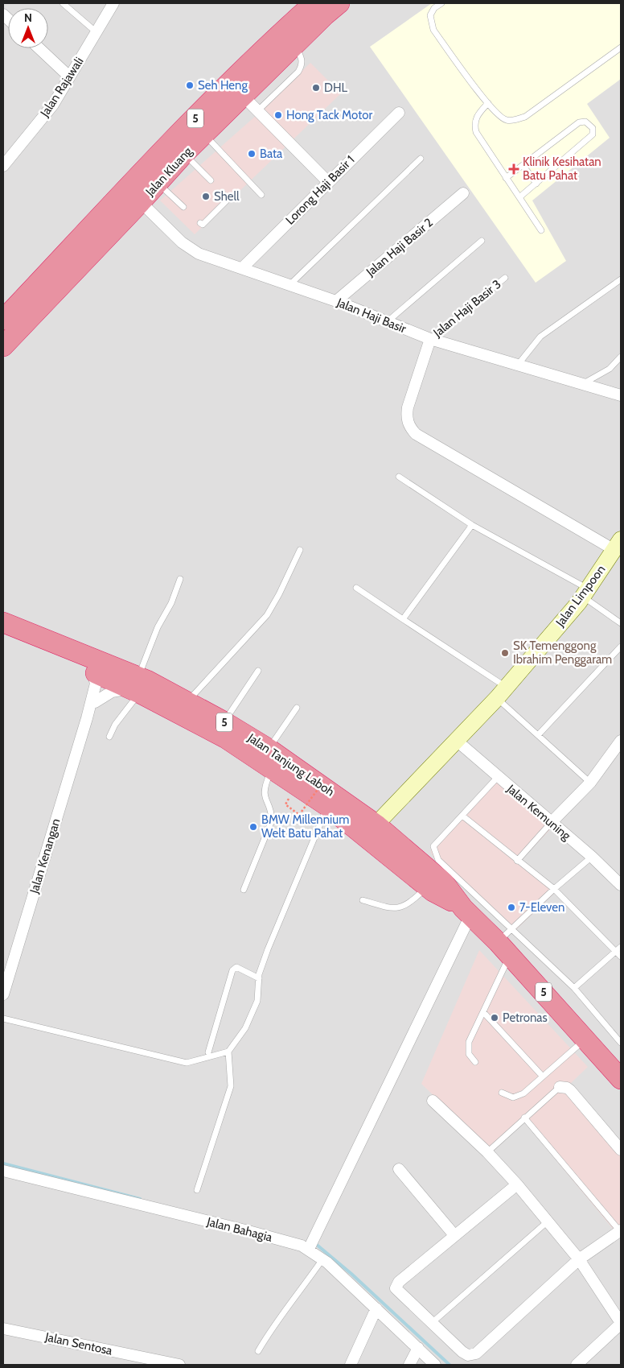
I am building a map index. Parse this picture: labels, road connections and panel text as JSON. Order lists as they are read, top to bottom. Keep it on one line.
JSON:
{"streets":{"highway":["5","Jalan Kluang","Jalan Tanjung Laboh"],"street":["Jalan Rajawali","Lorong Haji Basir 1","Jalan Haji Basir 2","Jalan Haji Basir","Jalan Limpoon","Jalan Kemuning","Jalan Kenangan","Jalan Bahagia","Jalan Sentosa"],"lane":["Jalan Haji Basir 3"]},"crossings":[["Jalan Kluang","Jalan Haji Basir"],["Lorong Haji Basir 1","Jalan Haji Basir"],["Jalan Haji Basir 2","Jalan Haji Basir"],["Jalan Haji Basir 3","Jalan Haji Basir"],["Jalan Limpoon","Jalan Tanjung Laboh"],["Jalan Limpoon","Jalan Kemuning"],["Jalan Tanjung Laboh","Jalan Kenangan"]],"places":{"other":["Seh Heng","DHL","Hong Tack Motor","Bata","Shell","SK Temenggong Ibrahim Penggaram","BMW Millennium Welt Batu Pahat","7-Eleven","Petronas"],"health":["Klinik Kesihatan Batu Pahat"]},"north":"top"}
